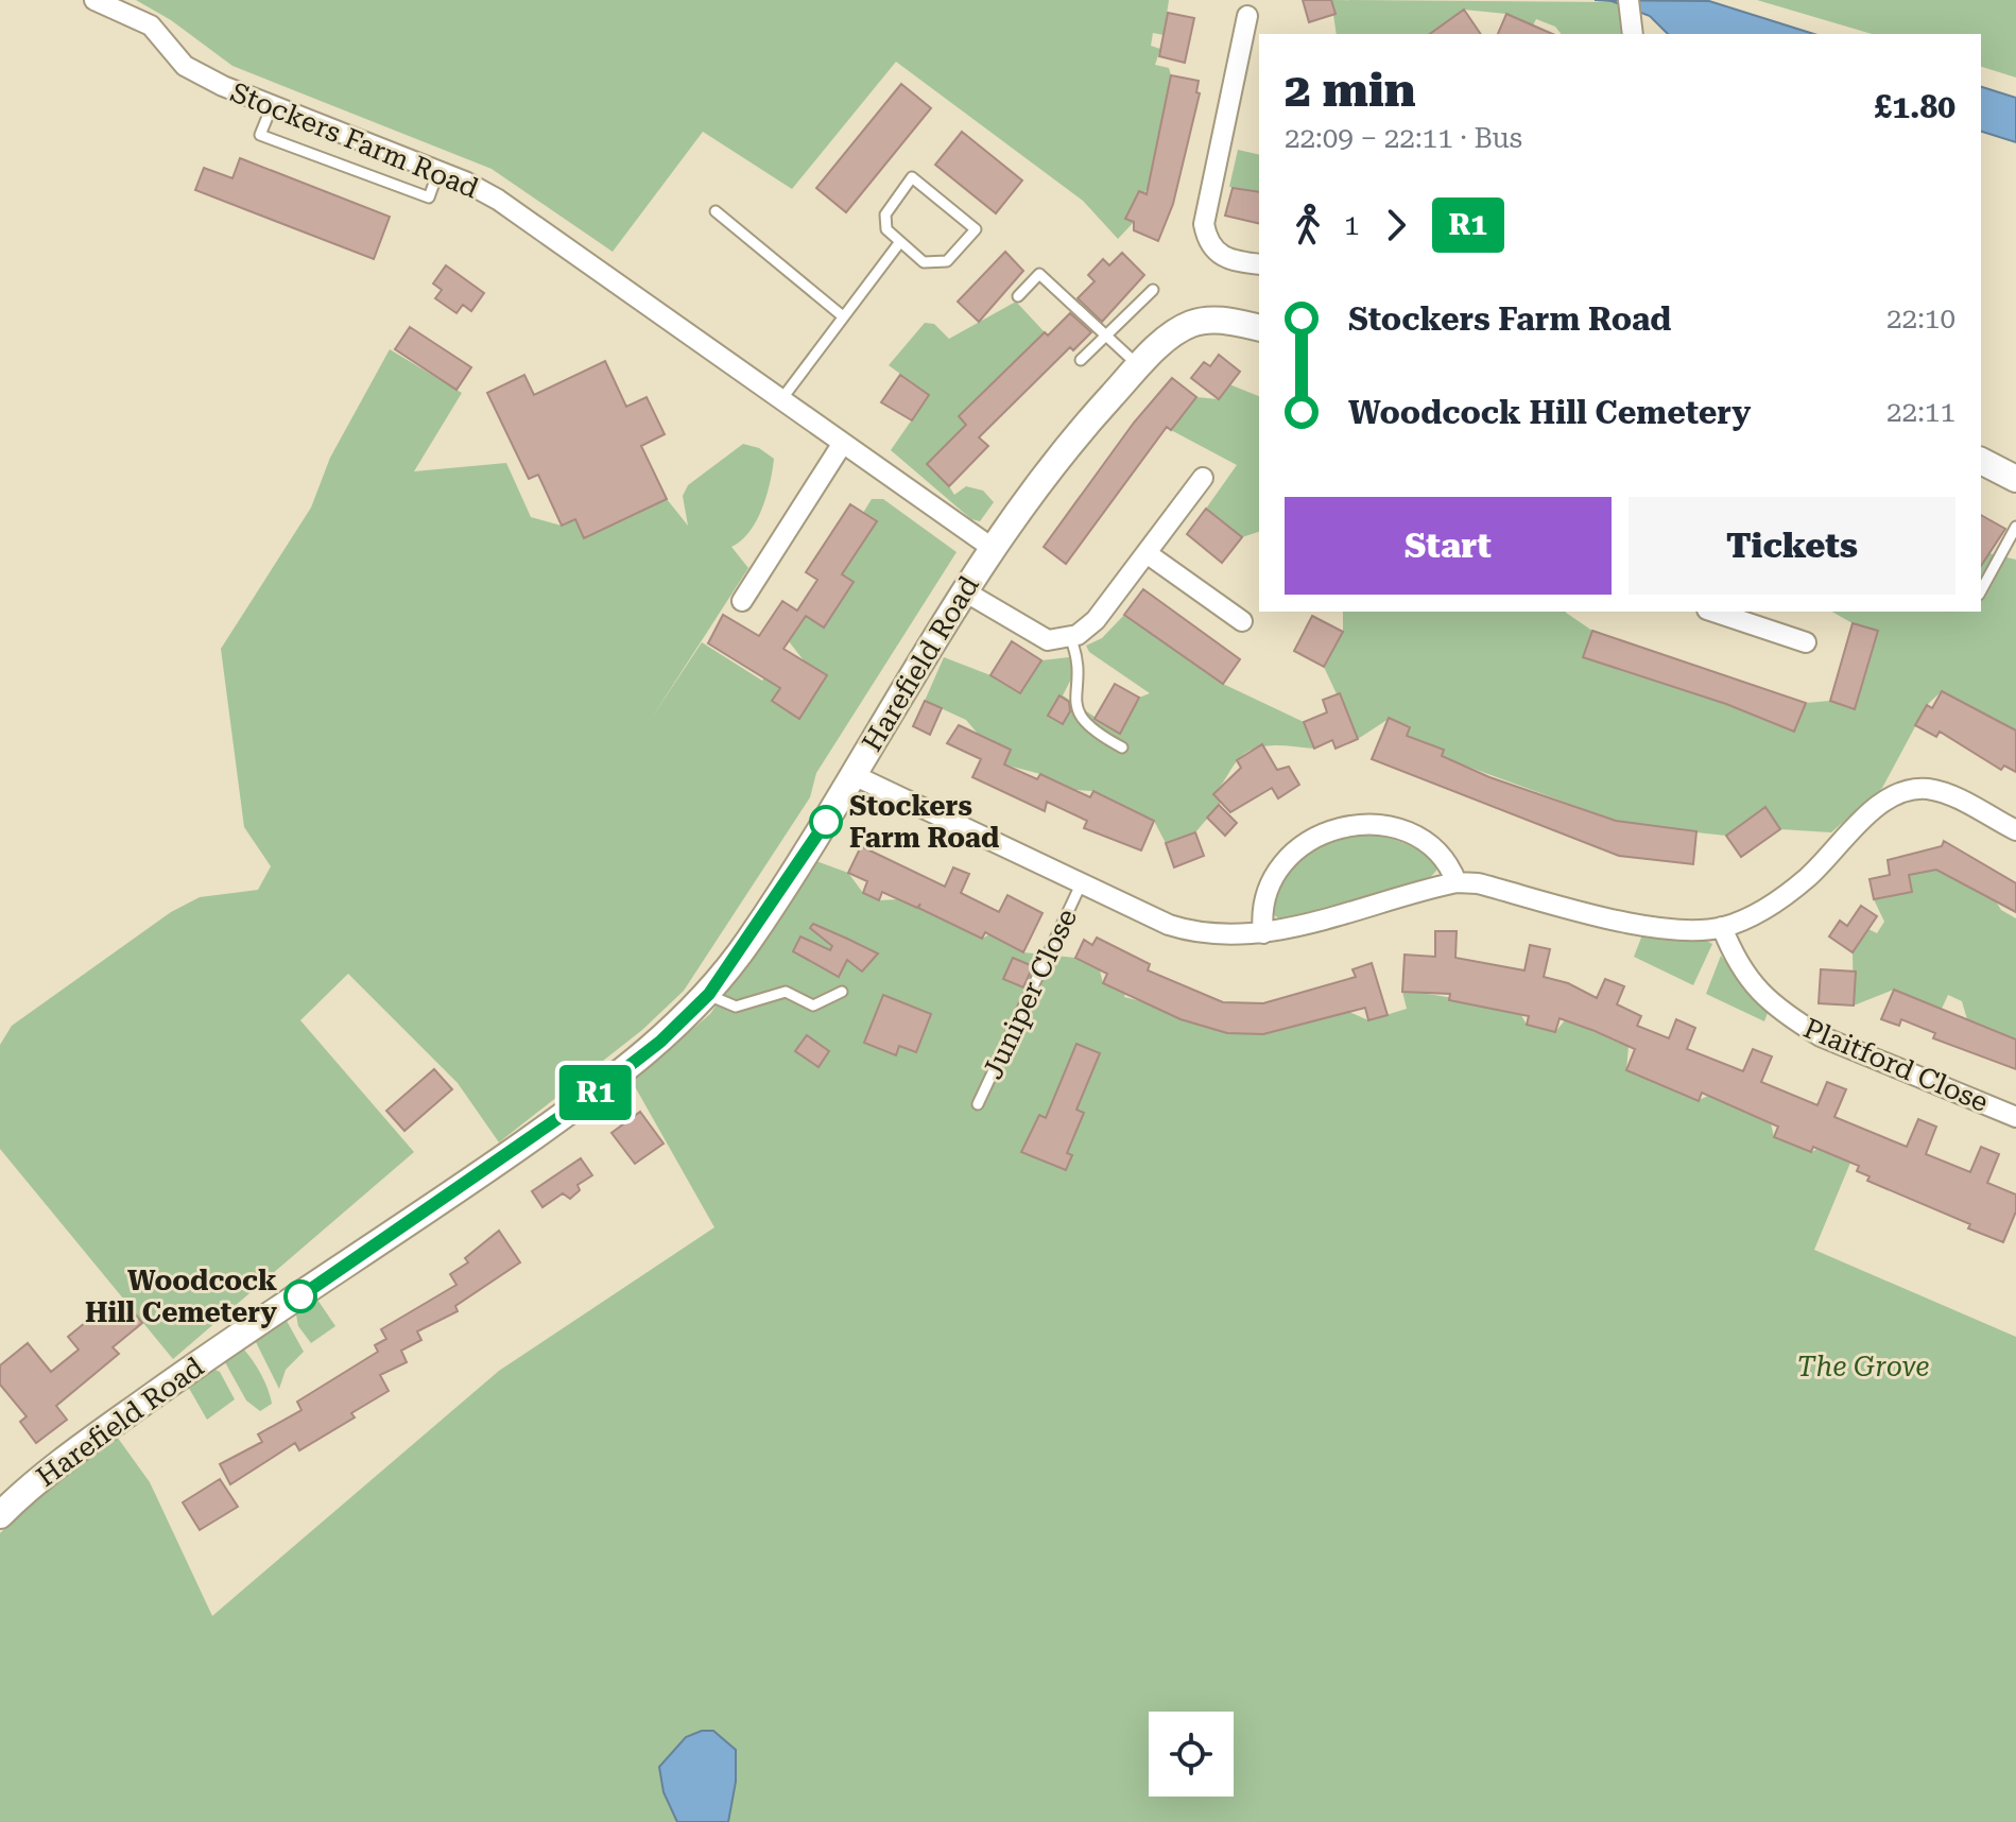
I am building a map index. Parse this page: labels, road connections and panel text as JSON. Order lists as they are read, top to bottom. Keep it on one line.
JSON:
{"streets":{"street":["Stockers Farm Road","Harefield Road","Plaitford Close"],"lane":["Juniper Close"]},"crossings":[["Stockers Farm Road","Harefield Road"]],"parks":["The Grove"],"places":["Stockers Farm Road","Woodcock Hill Cemetery"],"lines":["bus line R1"],"page":{"on_map":"R1","heading":["2 min","22:09 – 22:11 · Bus","£1.80"],"legs":["1","R1"],"list":[{"name":"Stockers Farm Road","value":"22:10"},{"name":"Woodcock Hill Cemetery","value":"22:11"}],"buttons":["Start","Tickets"]}}
